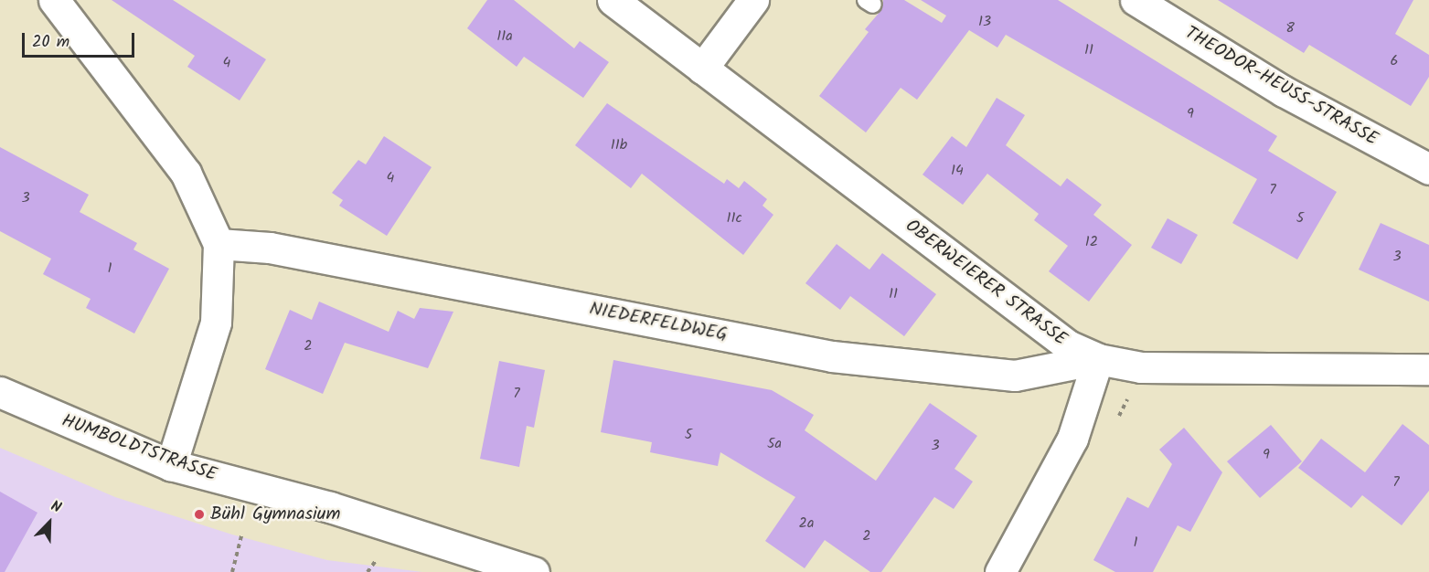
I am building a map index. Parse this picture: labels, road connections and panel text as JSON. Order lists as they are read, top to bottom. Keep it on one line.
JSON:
{"streets":{"street":["THEODOR-HEUSS-STRASSE","OBERWEIERER STRASSE","NIEDERFELDWEG","HUMBOLDTSTRASSE"]},"crossings":[["OBERWEIERER STRASSE","NIEDERFELDWEG"]],"places":["Bühl Gymnasium"],"house_numbers":["13","8","11a","11","6","4","9","11b","14","4","7","3","11c","5","12","3","1","11","2","7","5","5a","3","9","7","2a","2","1"],"scale_bar":"20 m","north":"top right"}
